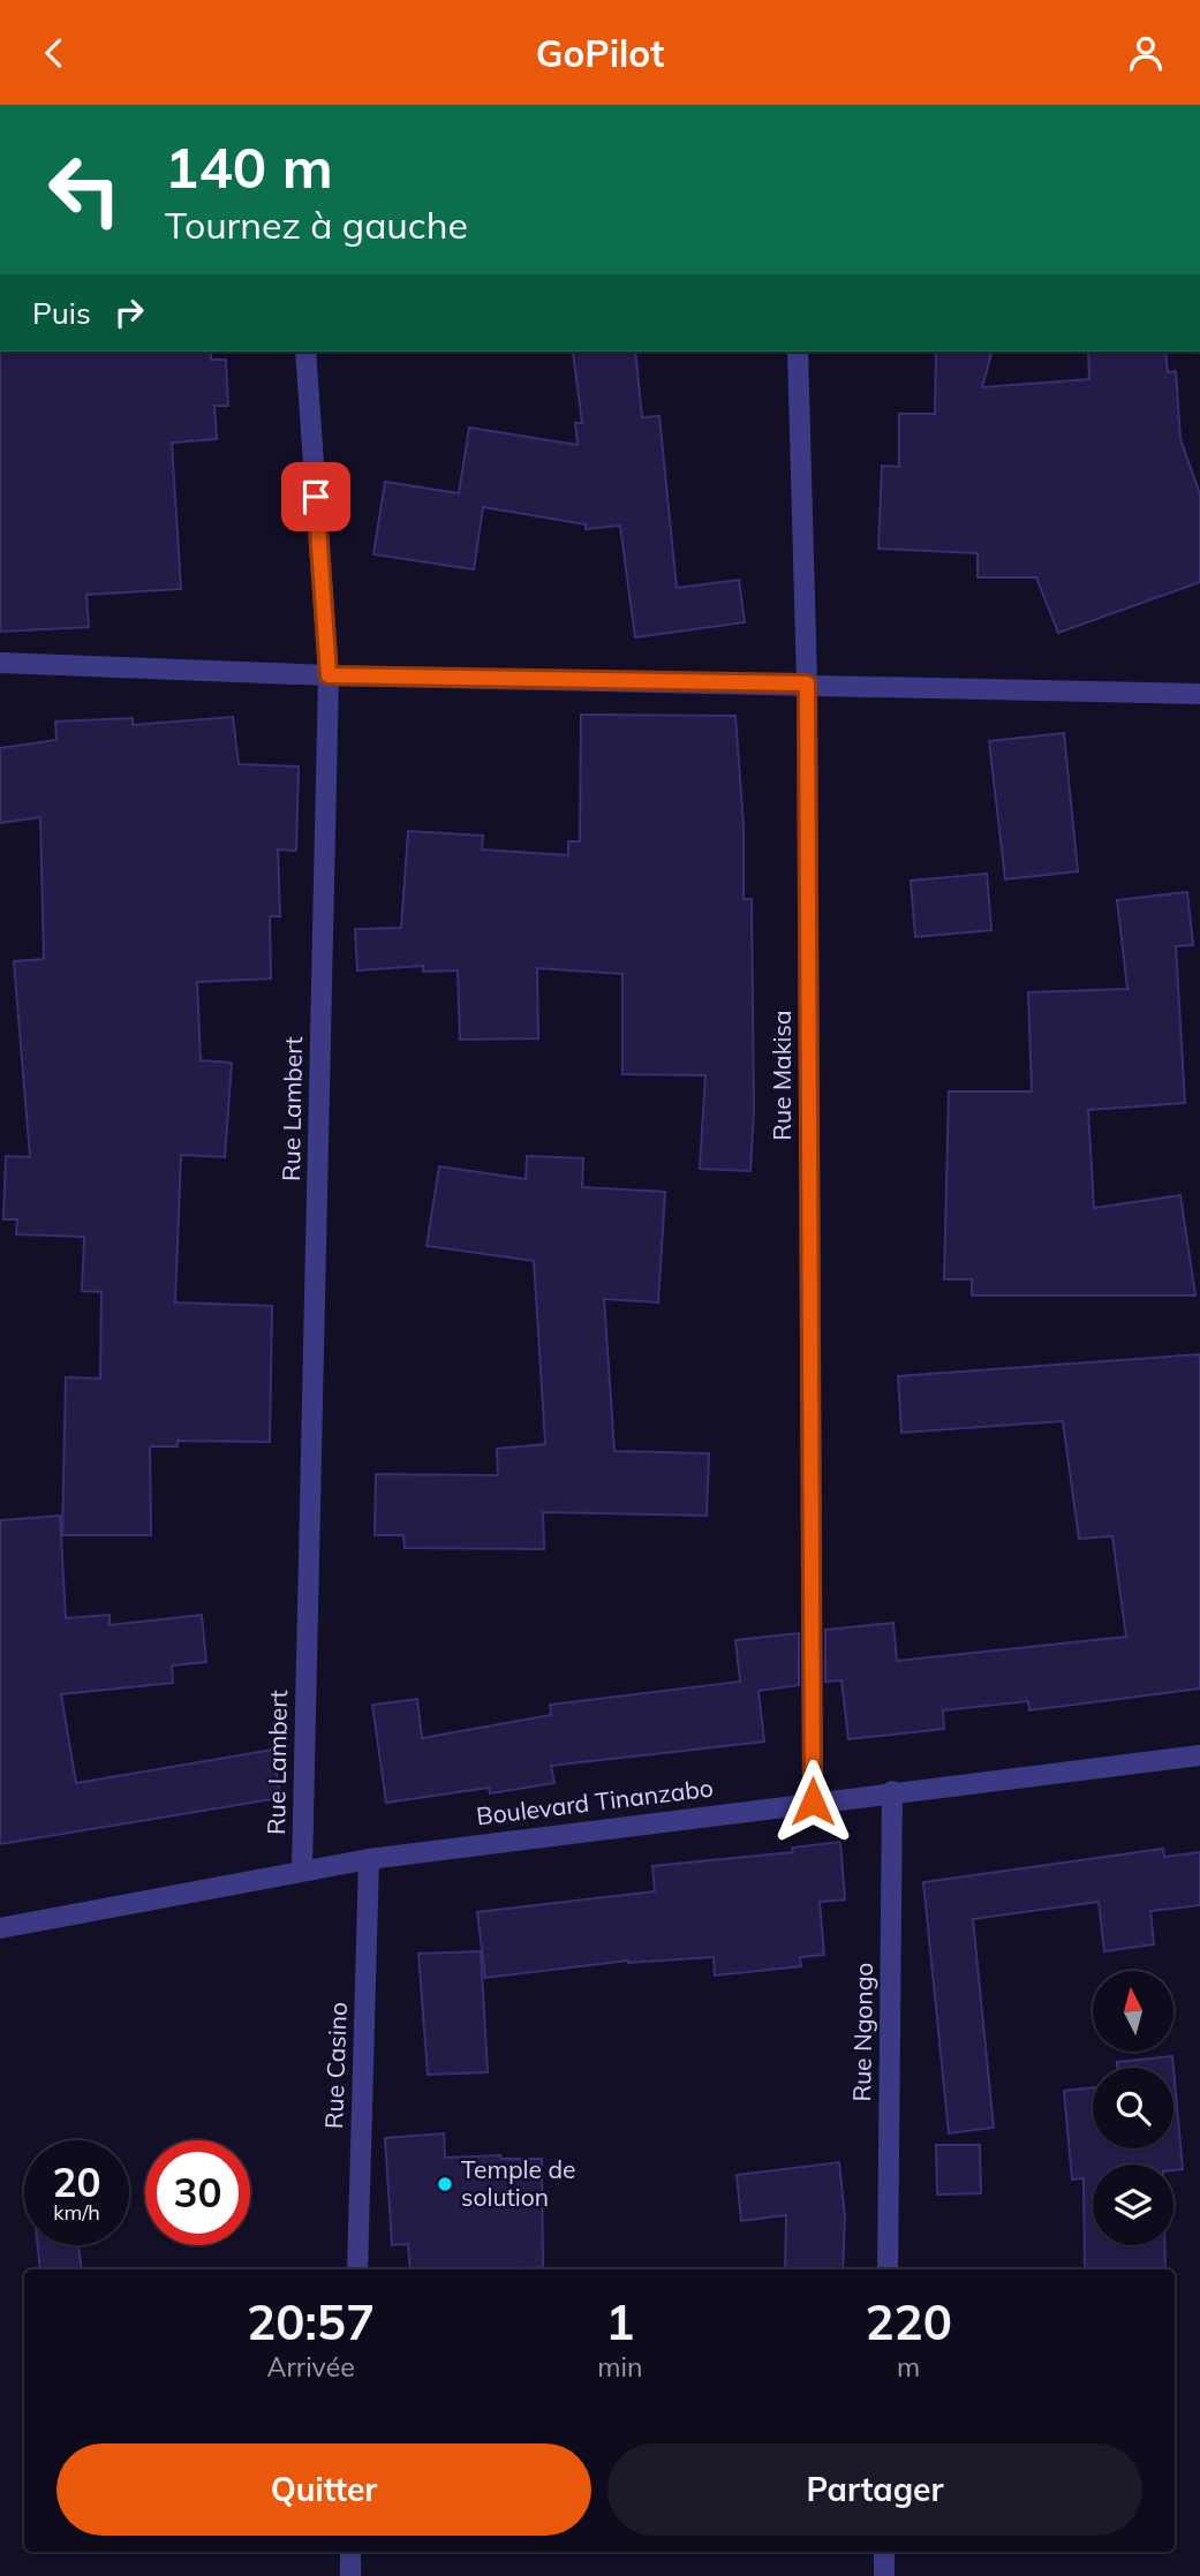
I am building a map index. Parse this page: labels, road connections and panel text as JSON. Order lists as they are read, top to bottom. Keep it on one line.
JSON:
{"streets":{"street":["Rue Makisa","Rue Lambert","Boulevard Tinanzabo","Rue Ngongo","Rue Casino"]},"crossings":[["Rue Makisa","Boulevard Tinanzabo"],["Rue Lambert","Boulevard Tinanzabo"],["Boulevard Tinanzabo","Rue Ngongo"],["Boulevard Tinanzabo","Rue Casino"]],"places":["Temple de solution"],"north":"top","page":{"header":"GoPilot","turn":["140 m","Tournez à gauche"],"then":"Puis","speed":"20 km/h","limit":"30","eta":["20:57","Arrivée","1","min","220","m"],"buttons":["Quitter","Partager"]}}
